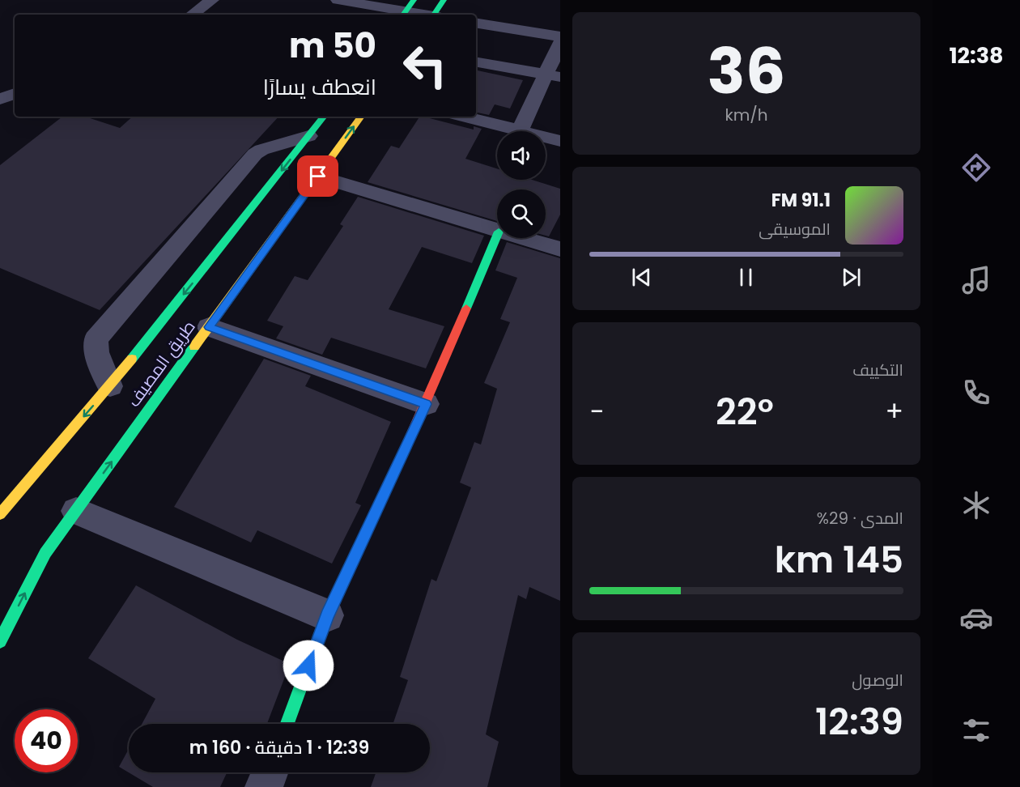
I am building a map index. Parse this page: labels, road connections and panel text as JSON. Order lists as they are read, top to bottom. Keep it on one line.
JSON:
{"streets":{"main road":["طريق المصيف"]},"page":{"tabs":"12:38","tile":[["36","km/h"],"التكييف",["المدى · 29%","145 km"],["الوصول","12:39"]],"turn":["50 m","انعطف يسارًا"],"song":["91.1 FM","الموسيقى"],"heat":["−","22°","+"],"limit":"40","trip":"12:39 · 1 دقيقة · 160 m"}}
